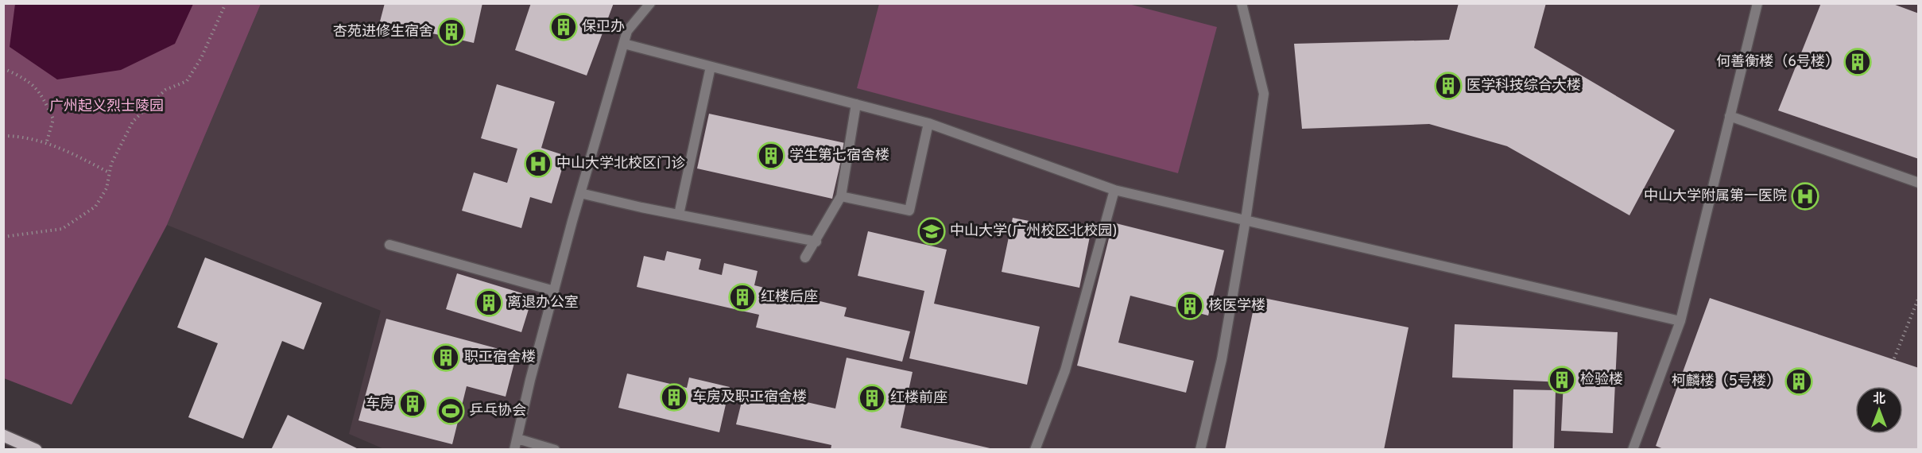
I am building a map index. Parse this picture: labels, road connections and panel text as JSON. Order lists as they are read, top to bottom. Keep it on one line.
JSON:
{"parks":["广州起义烈士陵园"],"places":{"building":["保卫办","杏苑进修生宿舍","何善衡楼（6号楼）","医学科技综合大楼","学生第七宿舍楼","红楼后座","离退办公室","核医学楼","职工宿舍楼","检验楼","柯麟楼（5号楼）","车房及职工宿舍楼","红楼前座","车房"],"hospital":["中山大学北校区门诊","中山大学附属第一医院"],"school or university":["中山大学(广州校区北校园)"],"sports":["乒乓协会"]},"north":"top"}
